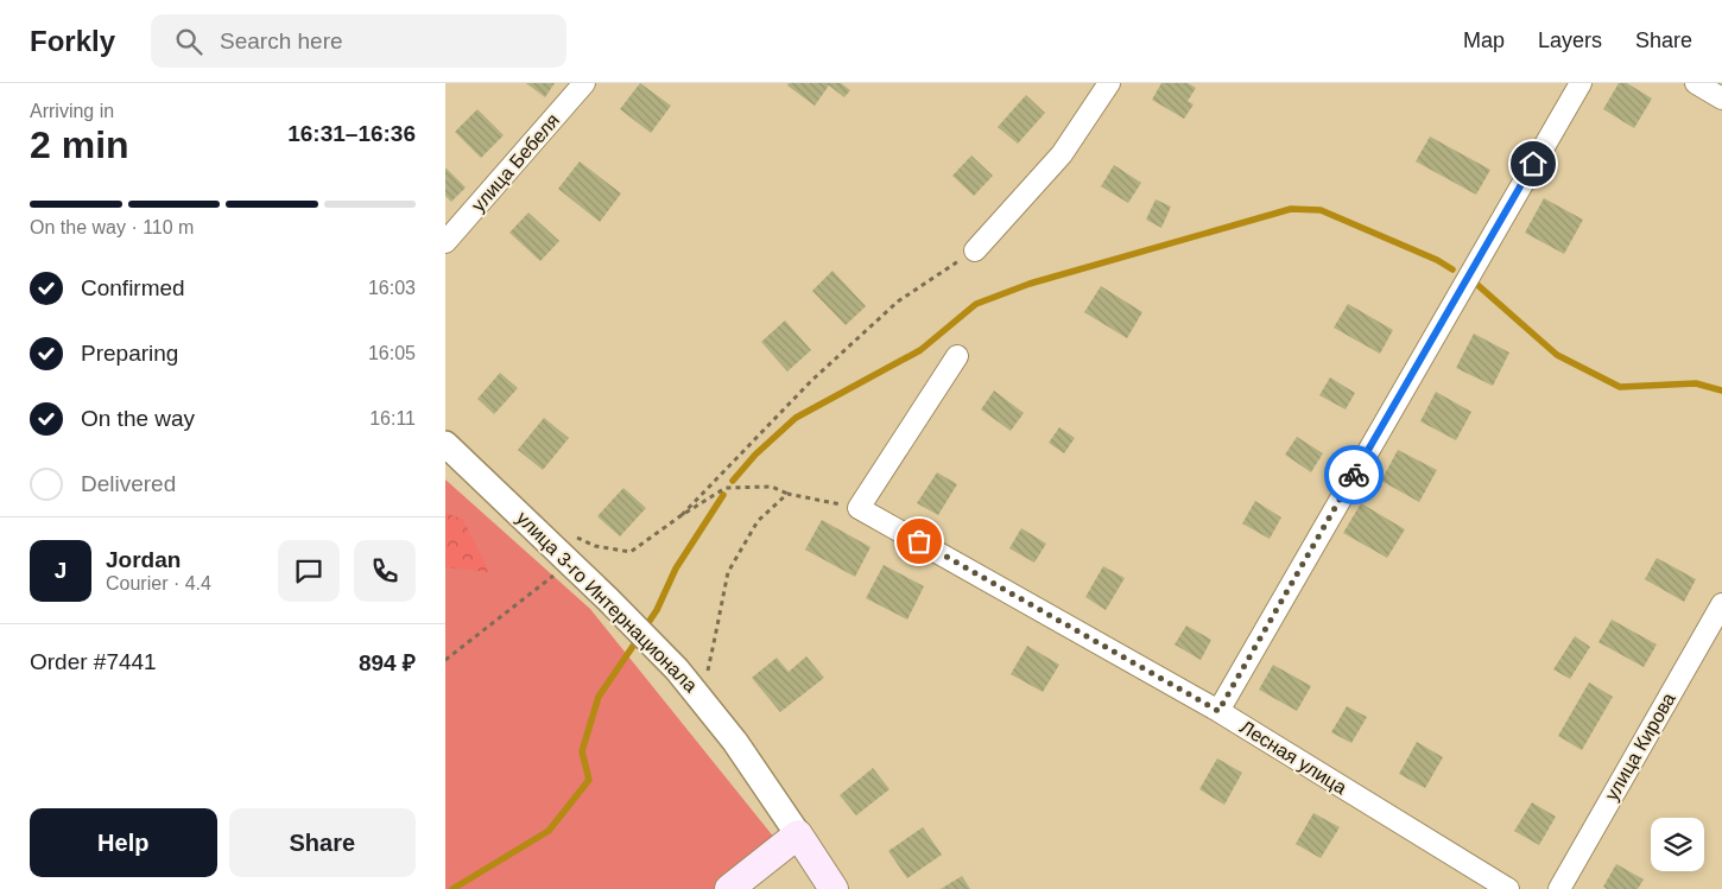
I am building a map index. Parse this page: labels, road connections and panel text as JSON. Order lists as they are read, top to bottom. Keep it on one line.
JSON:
{"streets":{"main road":["улица 3-го Интернационала"],"street":["улица Бебеля","улица Кирова","Лесная улица"]},"page":{"header":"Forkly","search":"Search here","nav":["Map","Layers","Share"],"heading":["2 min","Arriving in","16:31–16:36"],"panel":["Jordan","Courier · 4.4","Order #7441","894 ₽"],"bar":"On the way · 110 m","list":[["Confirmed","16:03"],["Preparing","16:05"],["On the way","16:11"],"Delivered"],"round":"J","buttons":["Help","Share"]}}
